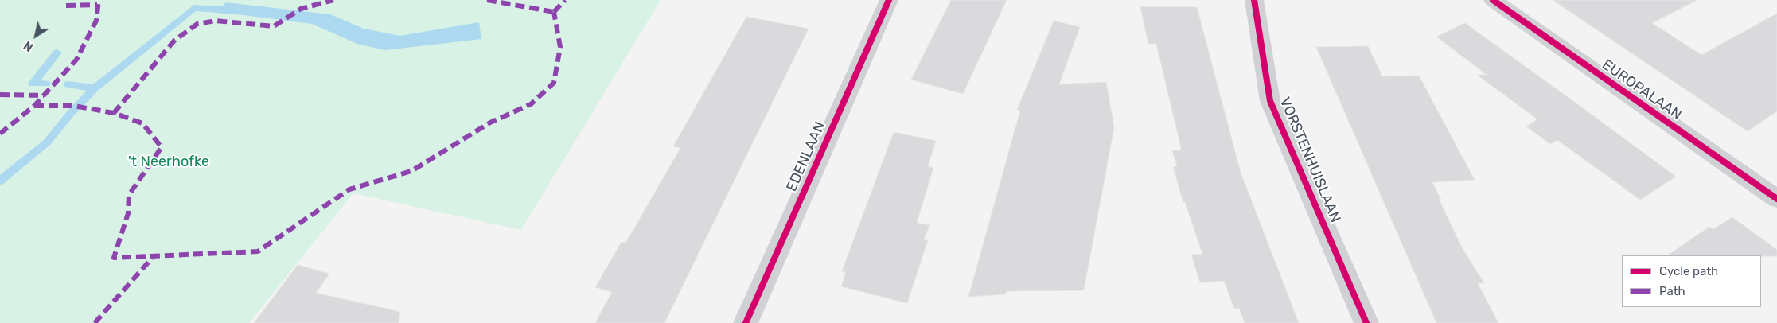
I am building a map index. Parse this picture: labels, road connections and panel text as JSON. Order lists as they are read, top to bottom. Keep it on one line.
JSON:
{"streets":{"street":["EUROPALAAN","EDENLAAN","VORSTENHUISLAAN"]},"parks":["'t Neerhofke"],"legend":["Cycle path","Path"],"north":"bottom left"}
